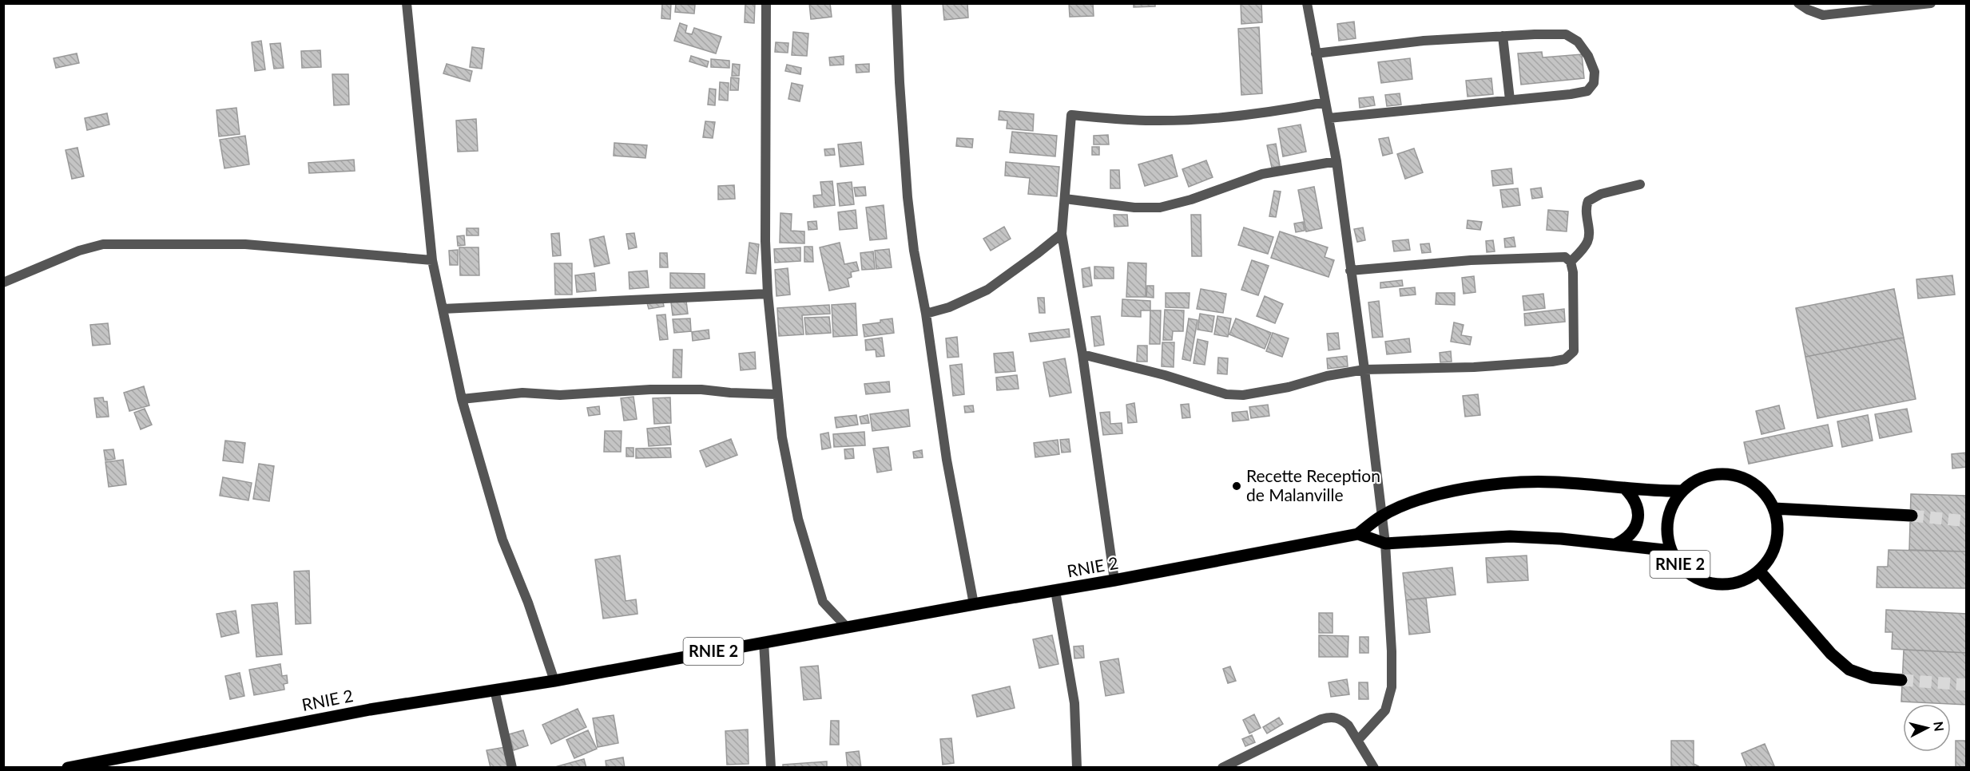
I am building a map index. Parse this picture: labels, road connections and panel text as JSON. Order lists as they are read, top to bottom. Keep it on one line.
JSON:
{"streets":{"main road":["RNIE 2"]},"places":["Recette Reception de Malanville"],"north":"right"}
